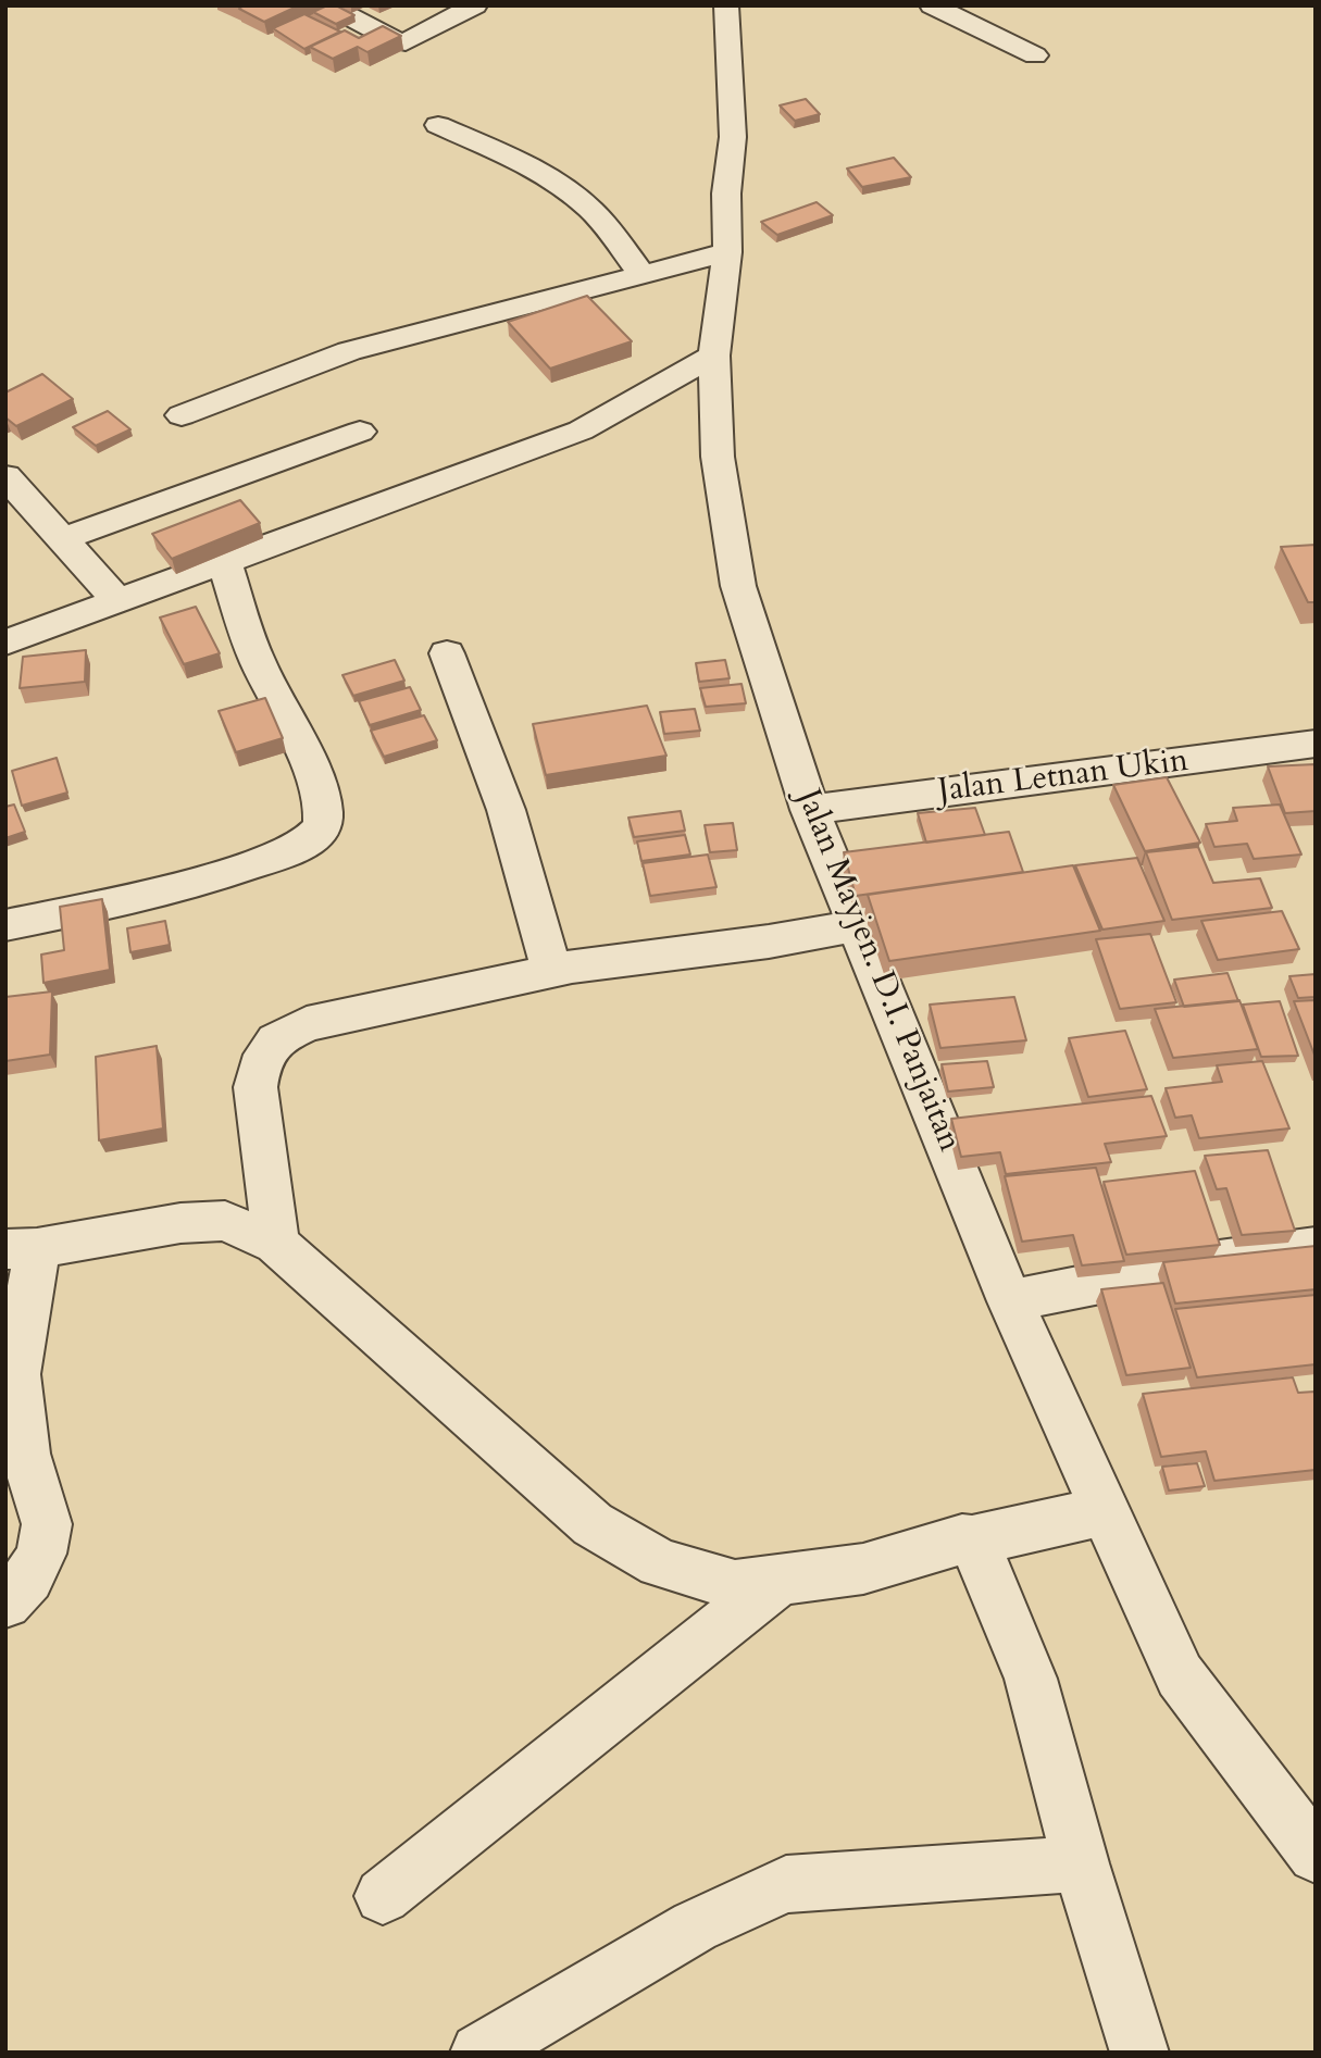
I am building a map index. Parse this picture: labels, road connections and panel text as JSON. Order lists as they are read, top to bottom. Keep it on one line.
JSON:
{"streets":{"street":["Jalan Letnan Ukin","Jalan Mayjen. D.I. Panjaitan"]},"crossings":[["Jalan Letnan Ukin","Jalan Mayjen. D.I. Panjaitan"]]}
